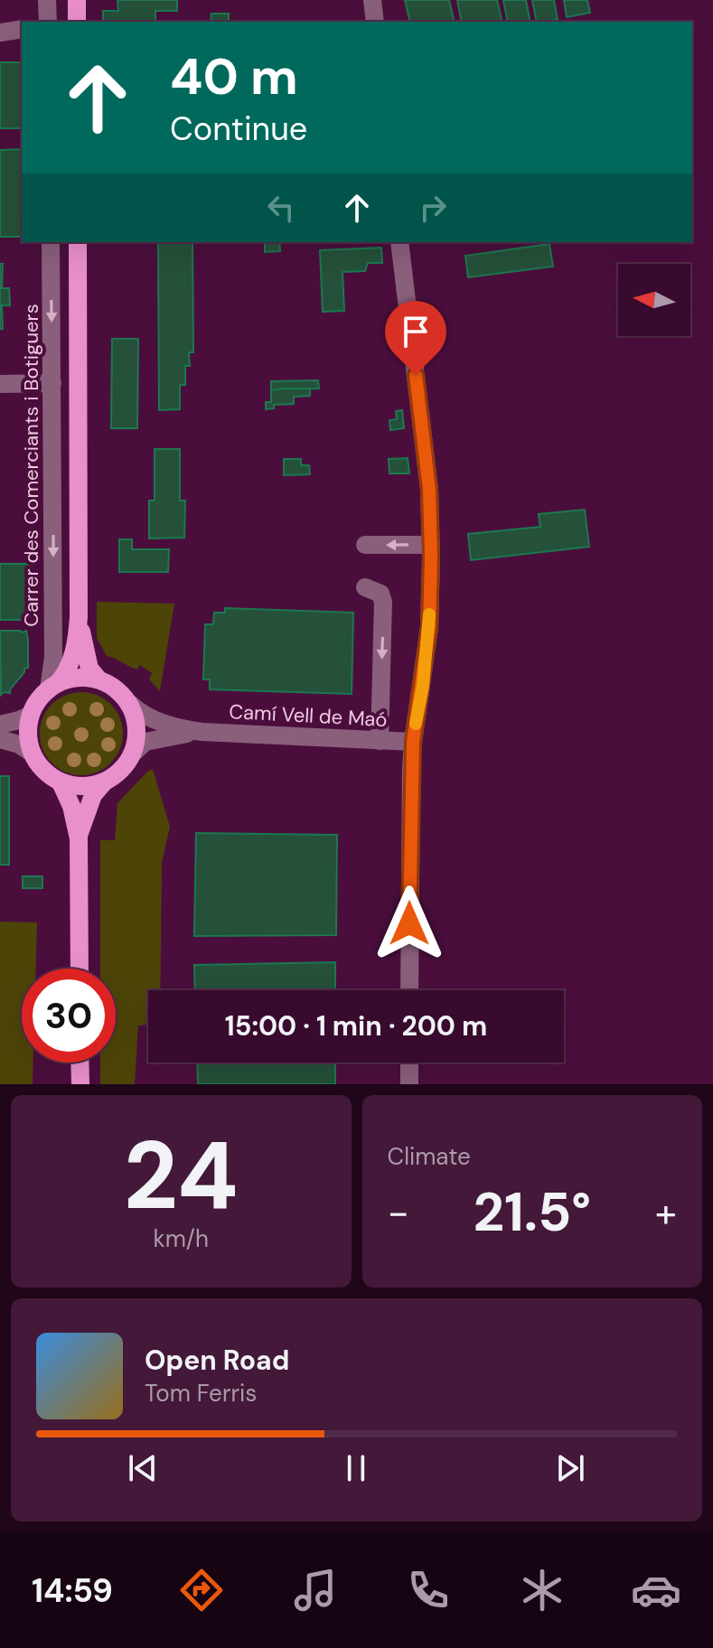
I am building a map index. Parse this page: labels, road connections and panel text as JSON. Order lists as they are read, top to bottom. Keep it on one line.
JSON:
{"streets":{"street":["Carrer des Comerciants i Botiguers","Camí Vell de Maó"]},"crossings":[["Carrer des Comerciants i Botiguers","Camí Vell de Maó"]],"one_way":["Carrer des Comerciants i Botiguers"],"north":"left","page":{"turn":["40 m","Continue"],"limit":"30","trip":"15:00 · 1 min · 200 m","tile":[["24","km/h"],"Climate"],"heat":["−","21.5°","+"],"song":["Open Road","Tom Ferris"],"tabs":"14:59"}}
